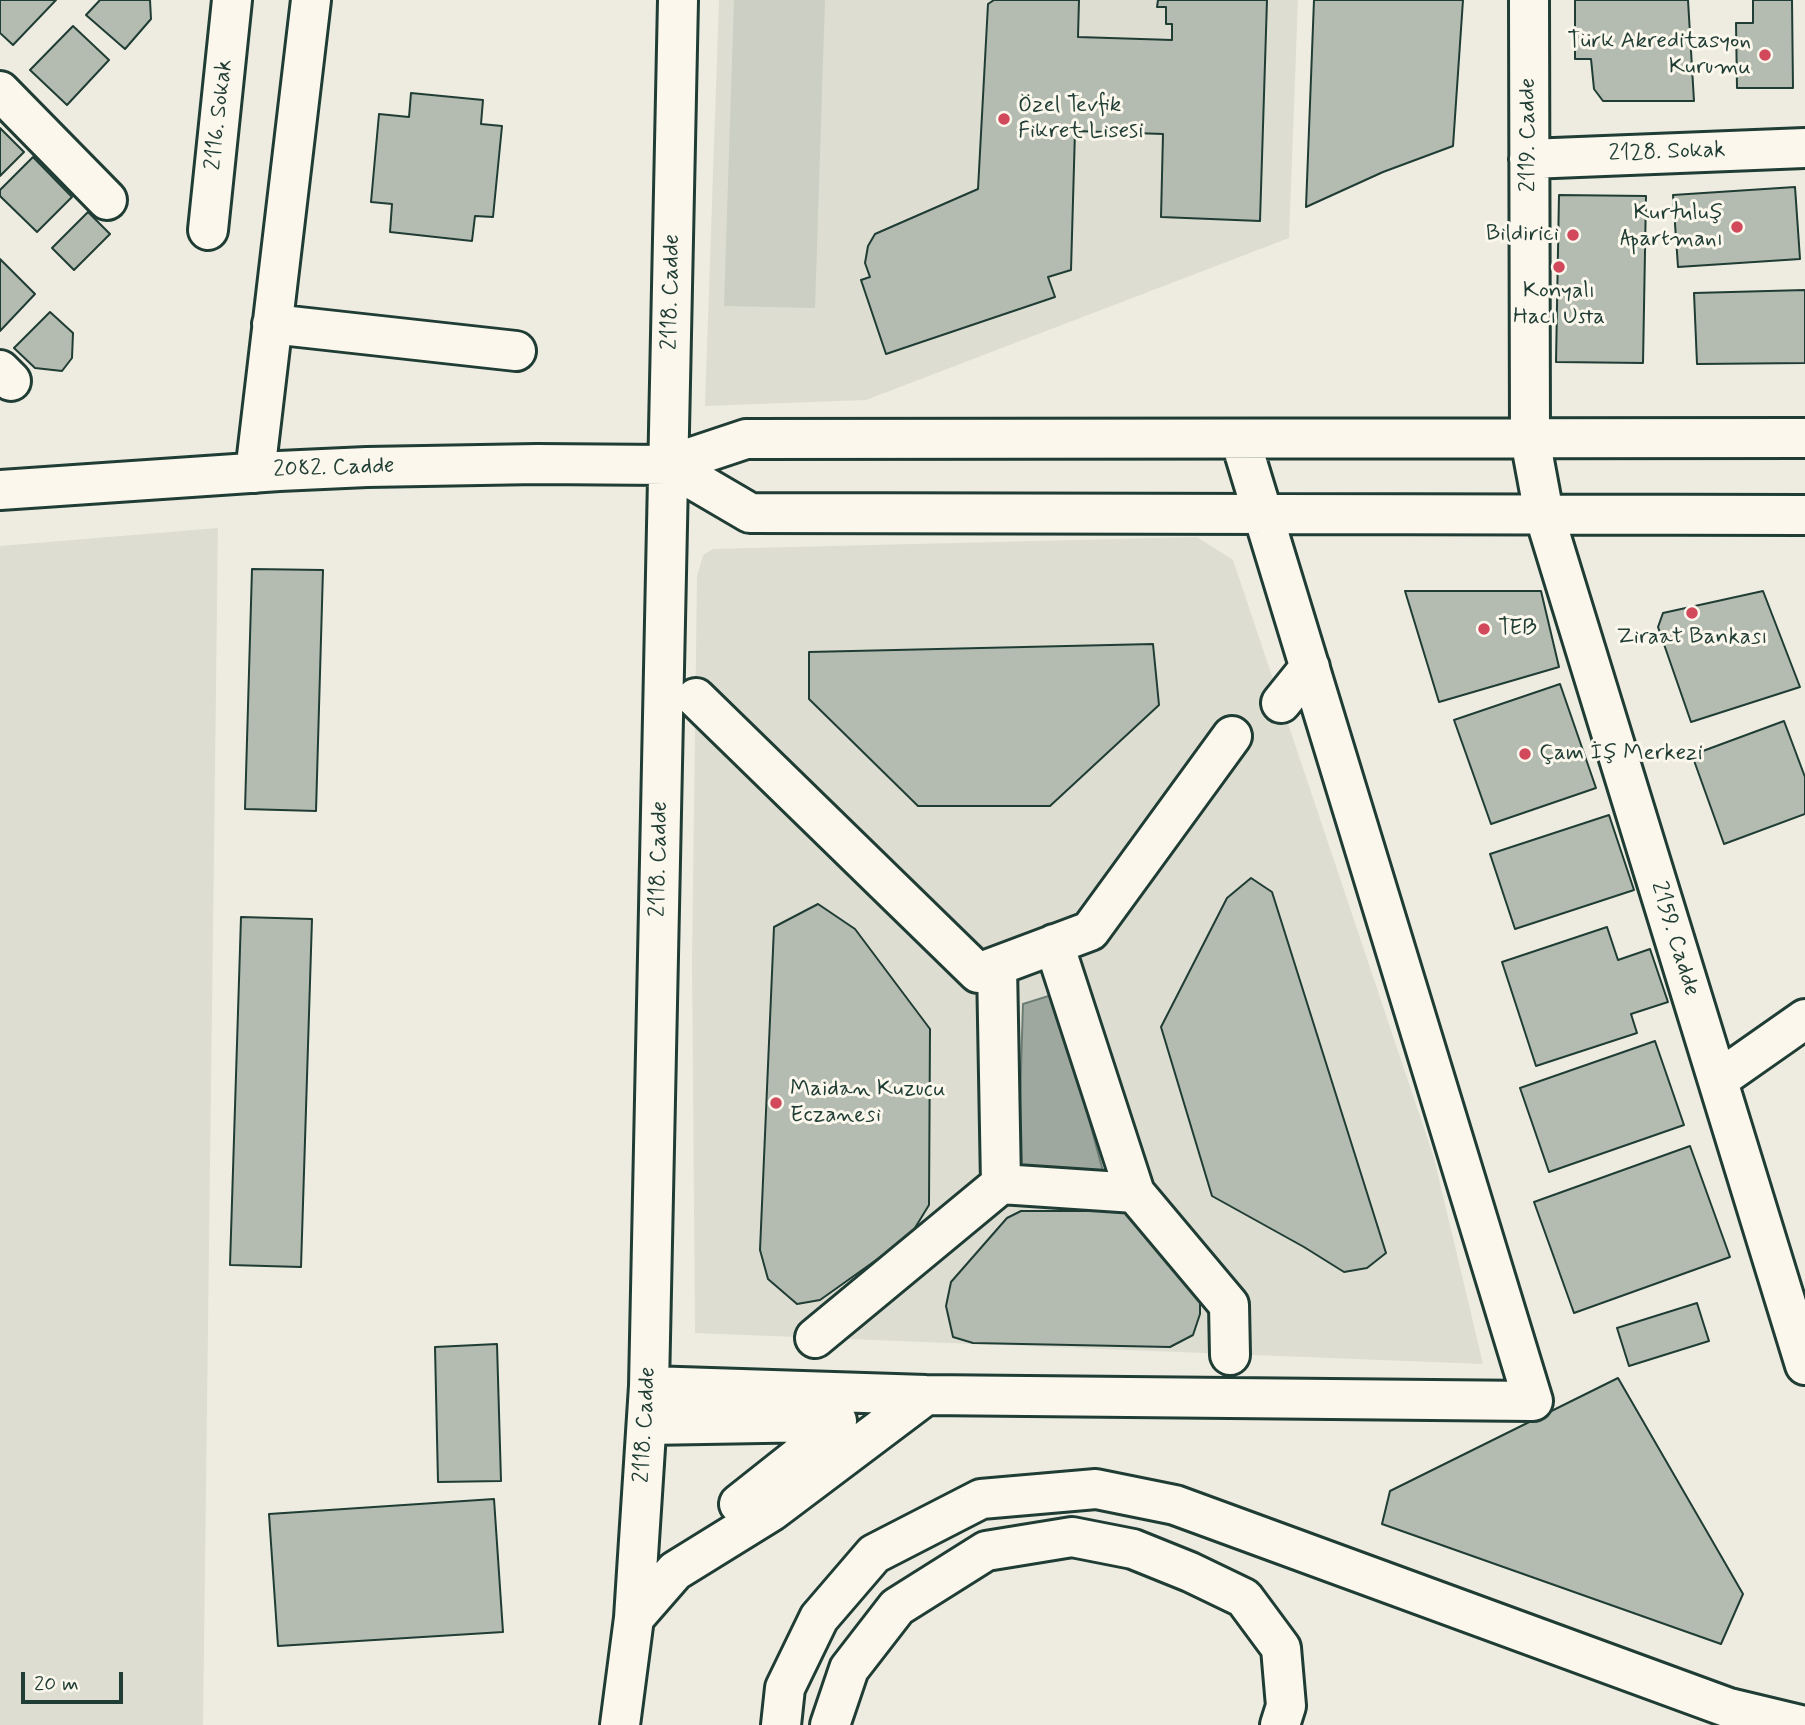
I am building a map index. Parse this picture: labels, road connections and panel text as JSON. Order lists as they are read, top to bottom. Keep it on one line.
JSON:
{"streets":{"street":["2116. Sokak","2119. Cadde","2128. Sokak","2118. Cadde","2082. Cadde","2159. Cadde"]},"crossings":[["2119. Cadde","2128. Sokak"],["2119. Cadde","2159. Cadde"],["2118. Cadde","2082. Cadde"]],"places":["Türk Akreditasyon Kurumu","Özel Tevfik Fikret Lisesi","Kurtuluş Apartmanı","Bildirici","Konyalı Hacı Usta","Ziraat Bankası","TEB","Çam İş Merkezi","Maidan Kuzucu Eczanesi"],"scale_bar":"20 m"}
